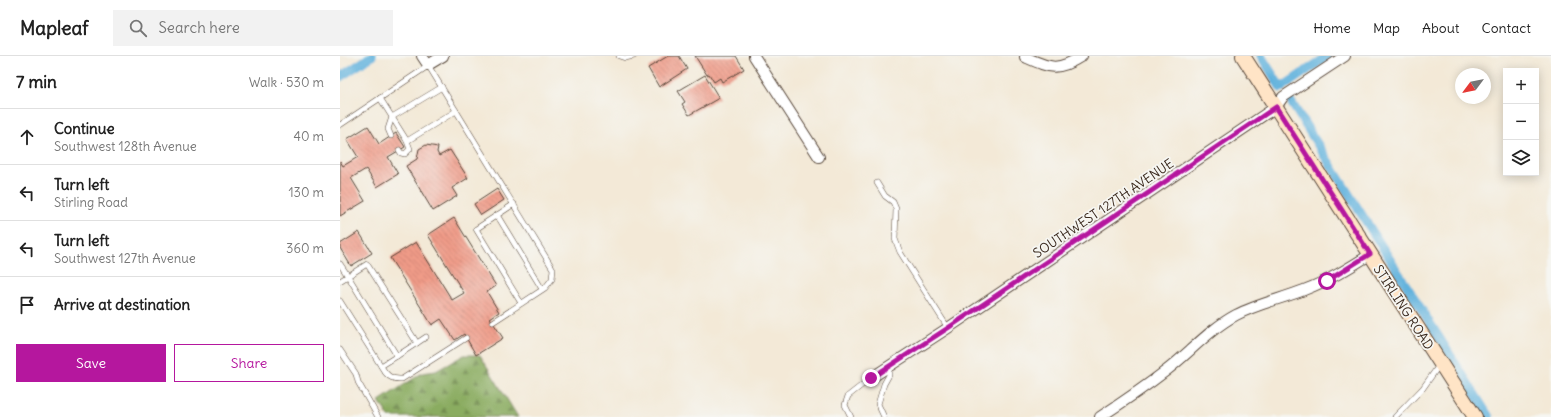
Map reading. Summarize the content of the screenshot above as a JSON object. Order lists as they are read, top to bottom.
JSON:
{
  "streets": {
    "street": ["SOUTHWEST 127TH AVENUE", "STIRLING ROAD"]
  },
  "crossings": [
    ["SOUTHWEST 127TH AVENUE", "STIRLING ROAD"]
  ],
  "north": "bottom left",
  "page": {
    "header": "Mapleaf",
    "search": "Search here",
    "nav": [
      "Home",
      "Map",
      "About",
      "Contact"
    ],
    "heading": ["7 min", "Walk · 530 m"],
    "map_buttons": ["+", "−"],
    "list": [
      ["Continue", "Southwest 128th Avenue", "40 m"],
      ["Turn left", "Stirling Road", "130 m"],
      ["Turn left", "Southwest 127th Avenue", "360 m"],
      "Arrive at destination"
    ],
    "buttons": ["Save", "Share"]
  }
}
